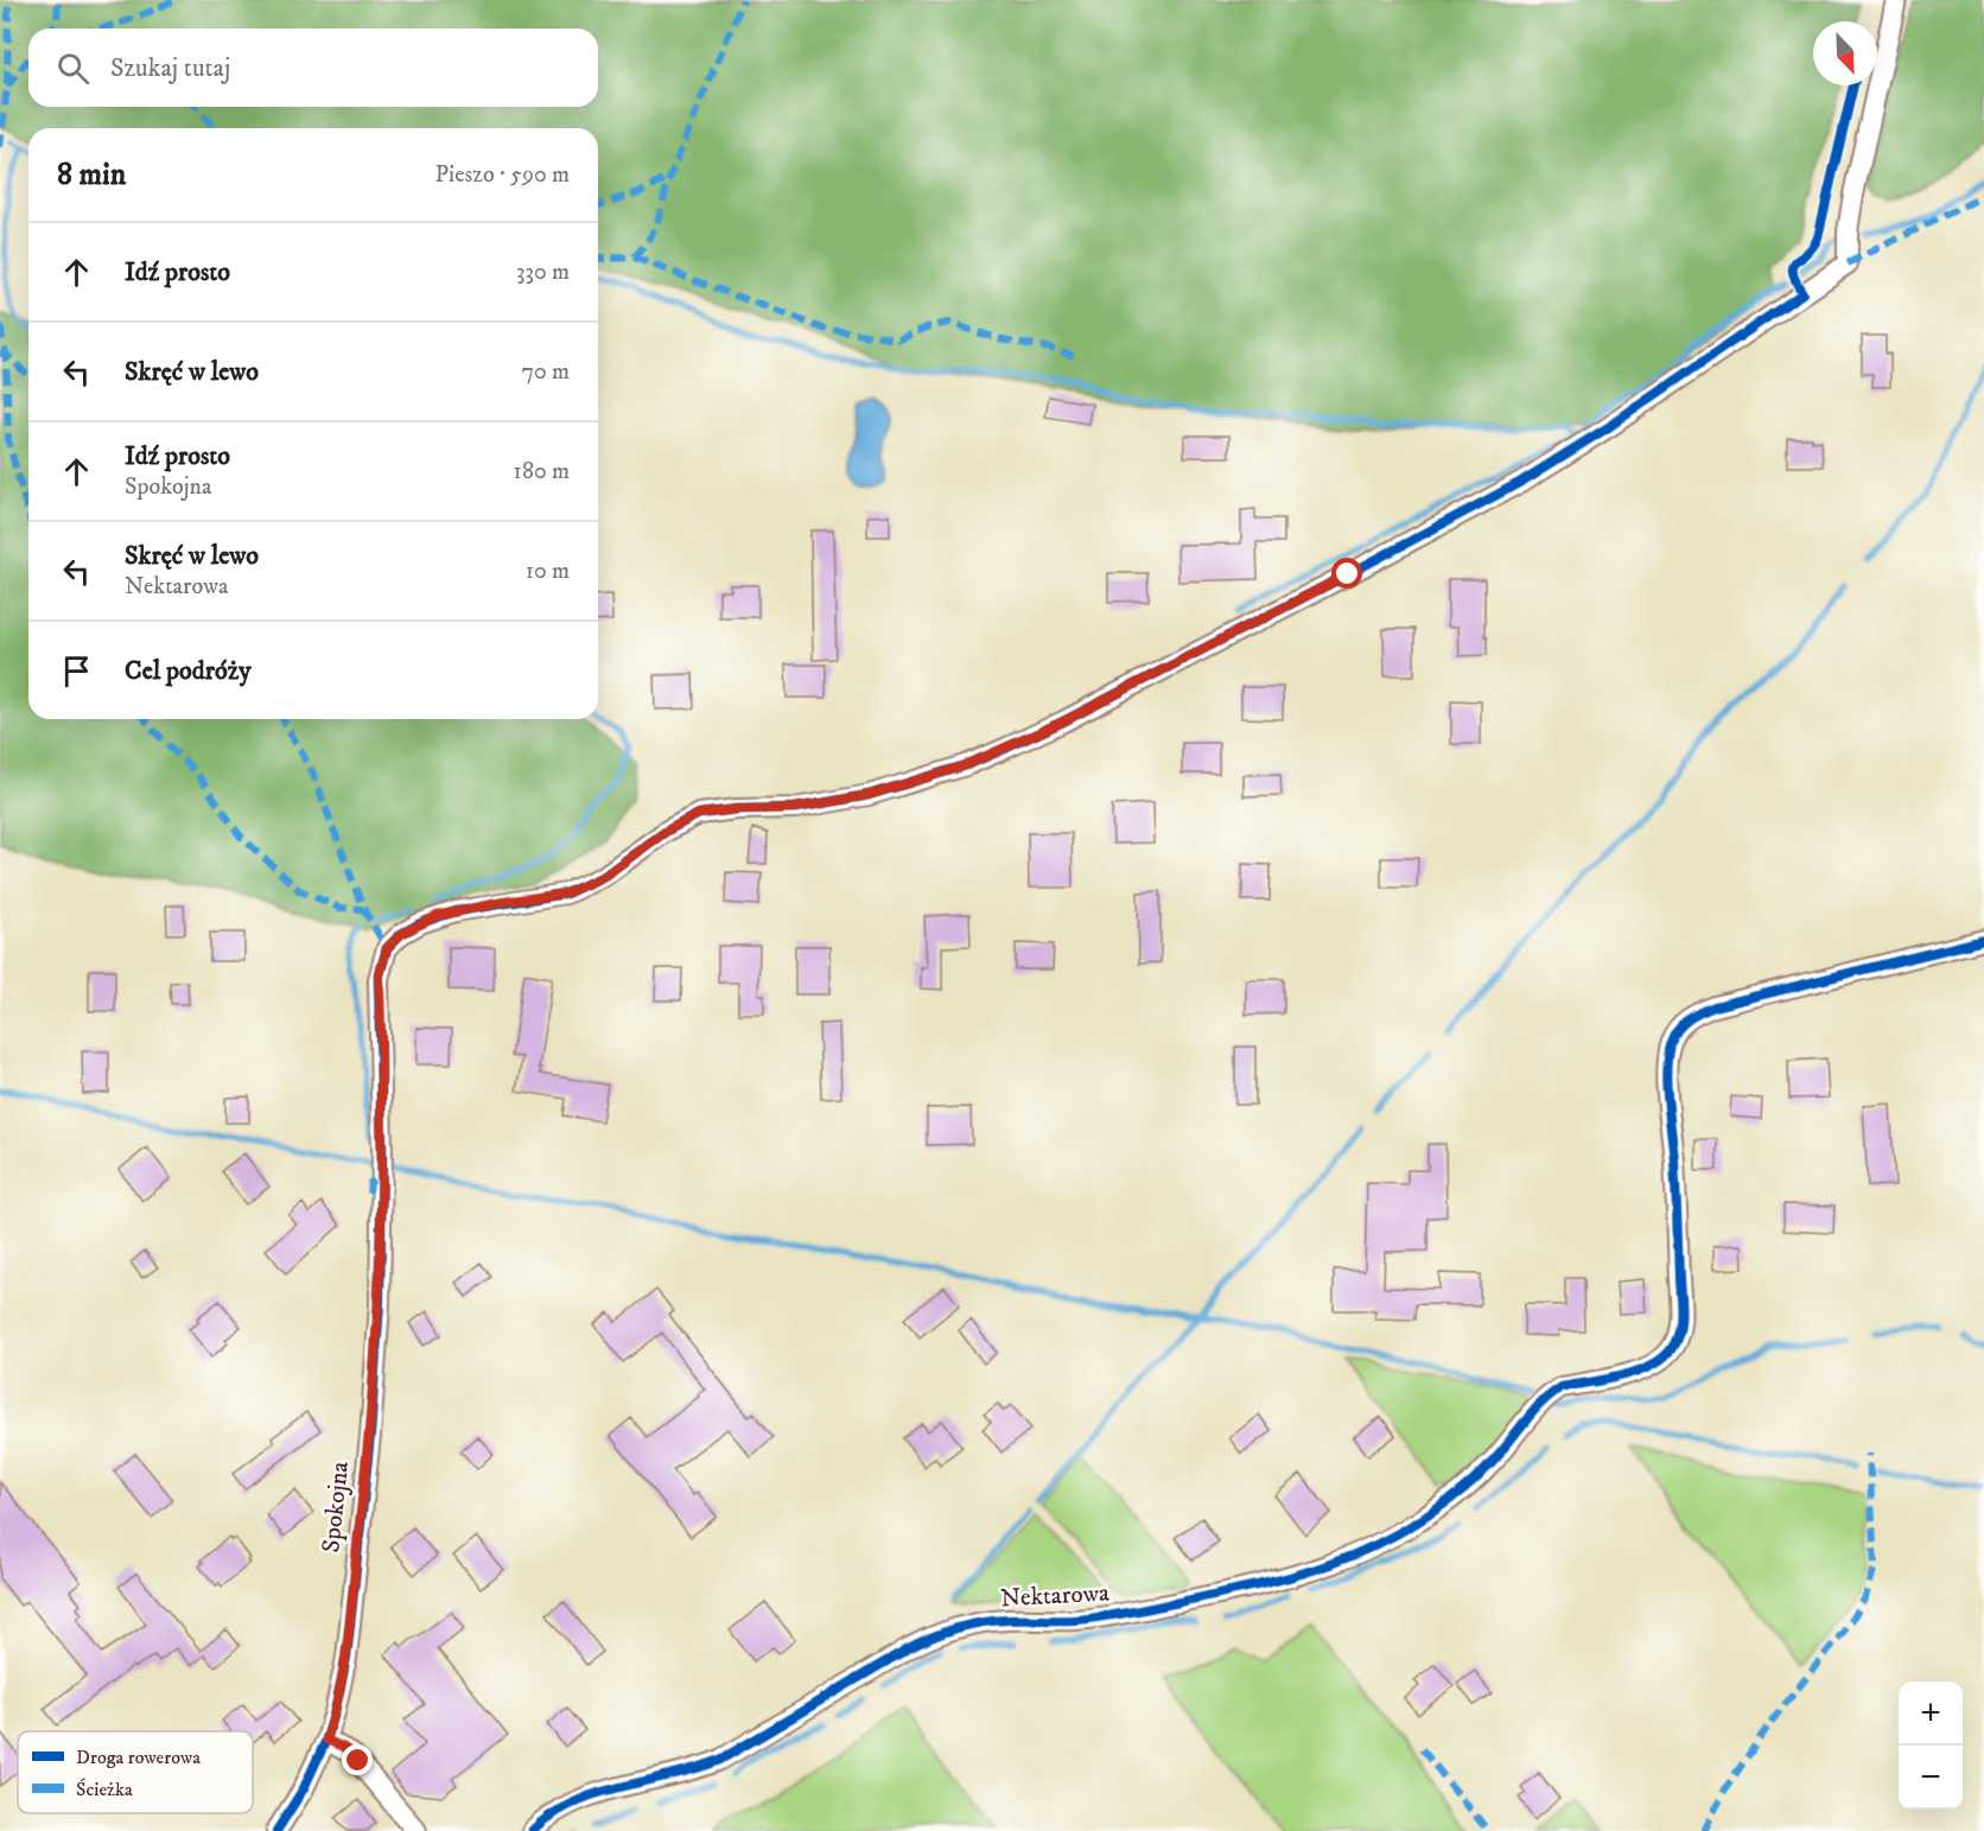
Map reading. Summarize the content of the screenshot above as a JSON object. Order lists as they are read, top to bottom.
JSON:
{
  "streets": {
    "street": ["Spokojna", "Nektarowa"]
  },
  "legend": ["Droga rowerowa", "Ścieżka"],
  "north": "bottom right",
  "page": {
    "search": "Szukaj tutaj",
    "heading": ["8 min", "Pieszo · 590 m"],
    "list": [
      ["Idź prosto", "330 m"],
      ["Skręć w lewo", "70 m"],
      ["Idź prosto", "Spokojna", "180 m"],
      ["Skręć w lewo", "Nektarowa", "10 m"],
      "Cel podróży"
    ],
    "map_buttons": ["+", "−"]
  }
}
